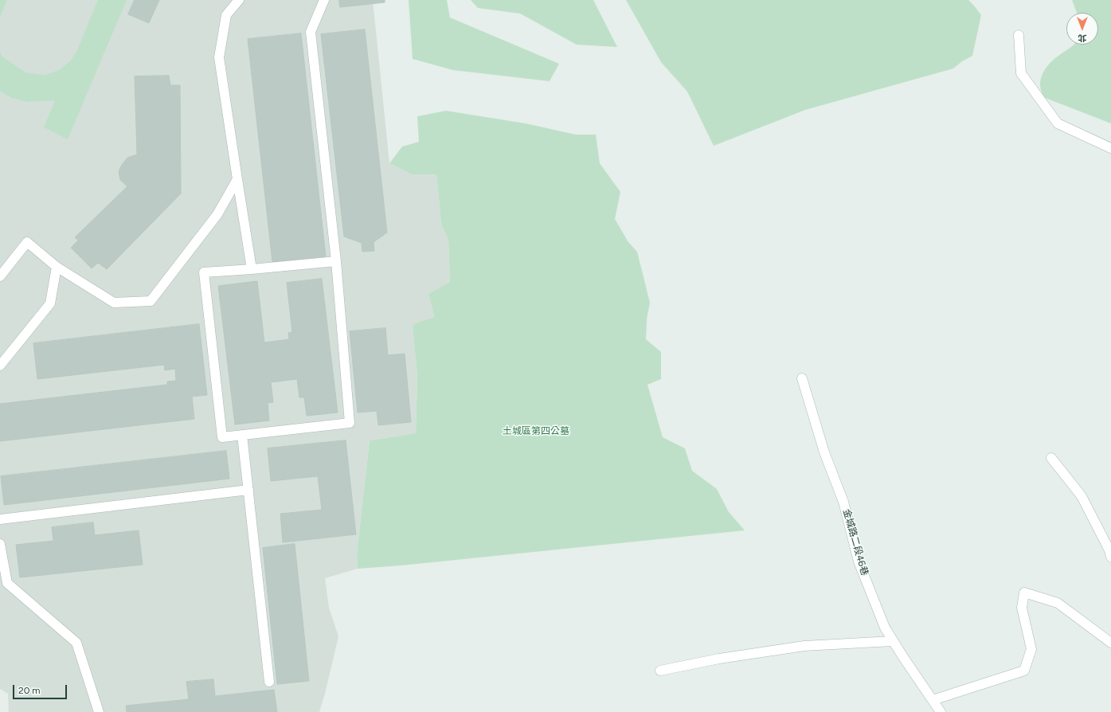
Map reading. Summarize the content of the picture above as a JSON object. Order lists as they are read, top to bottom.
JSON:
{
  "streets": {
    "lane": ["金城路二段46巷"]
  },
  "parks": ["土城區第四公墓"],
  "scale_bar": "20 m",
  "north": "bottom"
}
